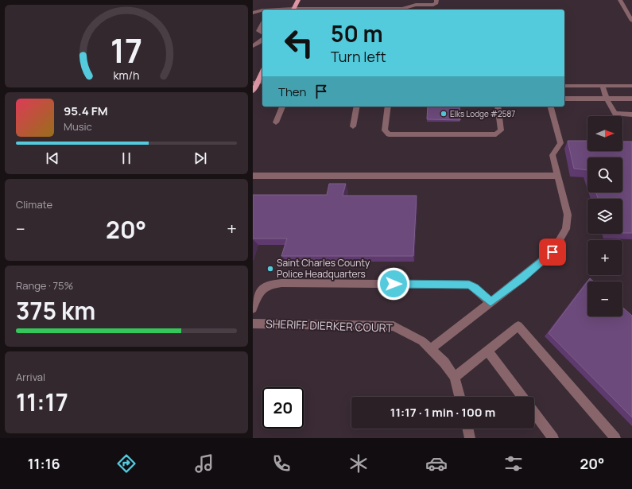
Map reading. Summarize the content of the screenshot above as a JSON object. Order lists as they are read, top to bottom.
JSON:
{
  "streets": {
    "street": ["SHERIFF DIERKER COURT"]
  },
  "places": ["Elks Lodge #2587", "Saint Charles County Police Headquarters"],
  "north": "right",
  "page": {
    "turn": ["50 m", "Turn left"],
    "then": "Then",
    "song": ["95.4 FM", "Music"],
    "map_buttons": ["+", "−"],
    "tile": [
      "Climate",
      ["Range · 75%", "375 km"],
      ["Arrival", "11:17"]
    ],
    "heat": ["−", "20°", "+"],
    "limit": "20",
    "trip": "11:17 · 1 min · 100 m",
    "tabs": ["11:16", "20°"],
    "gauge": ["17", "km/h"]
  }
}
